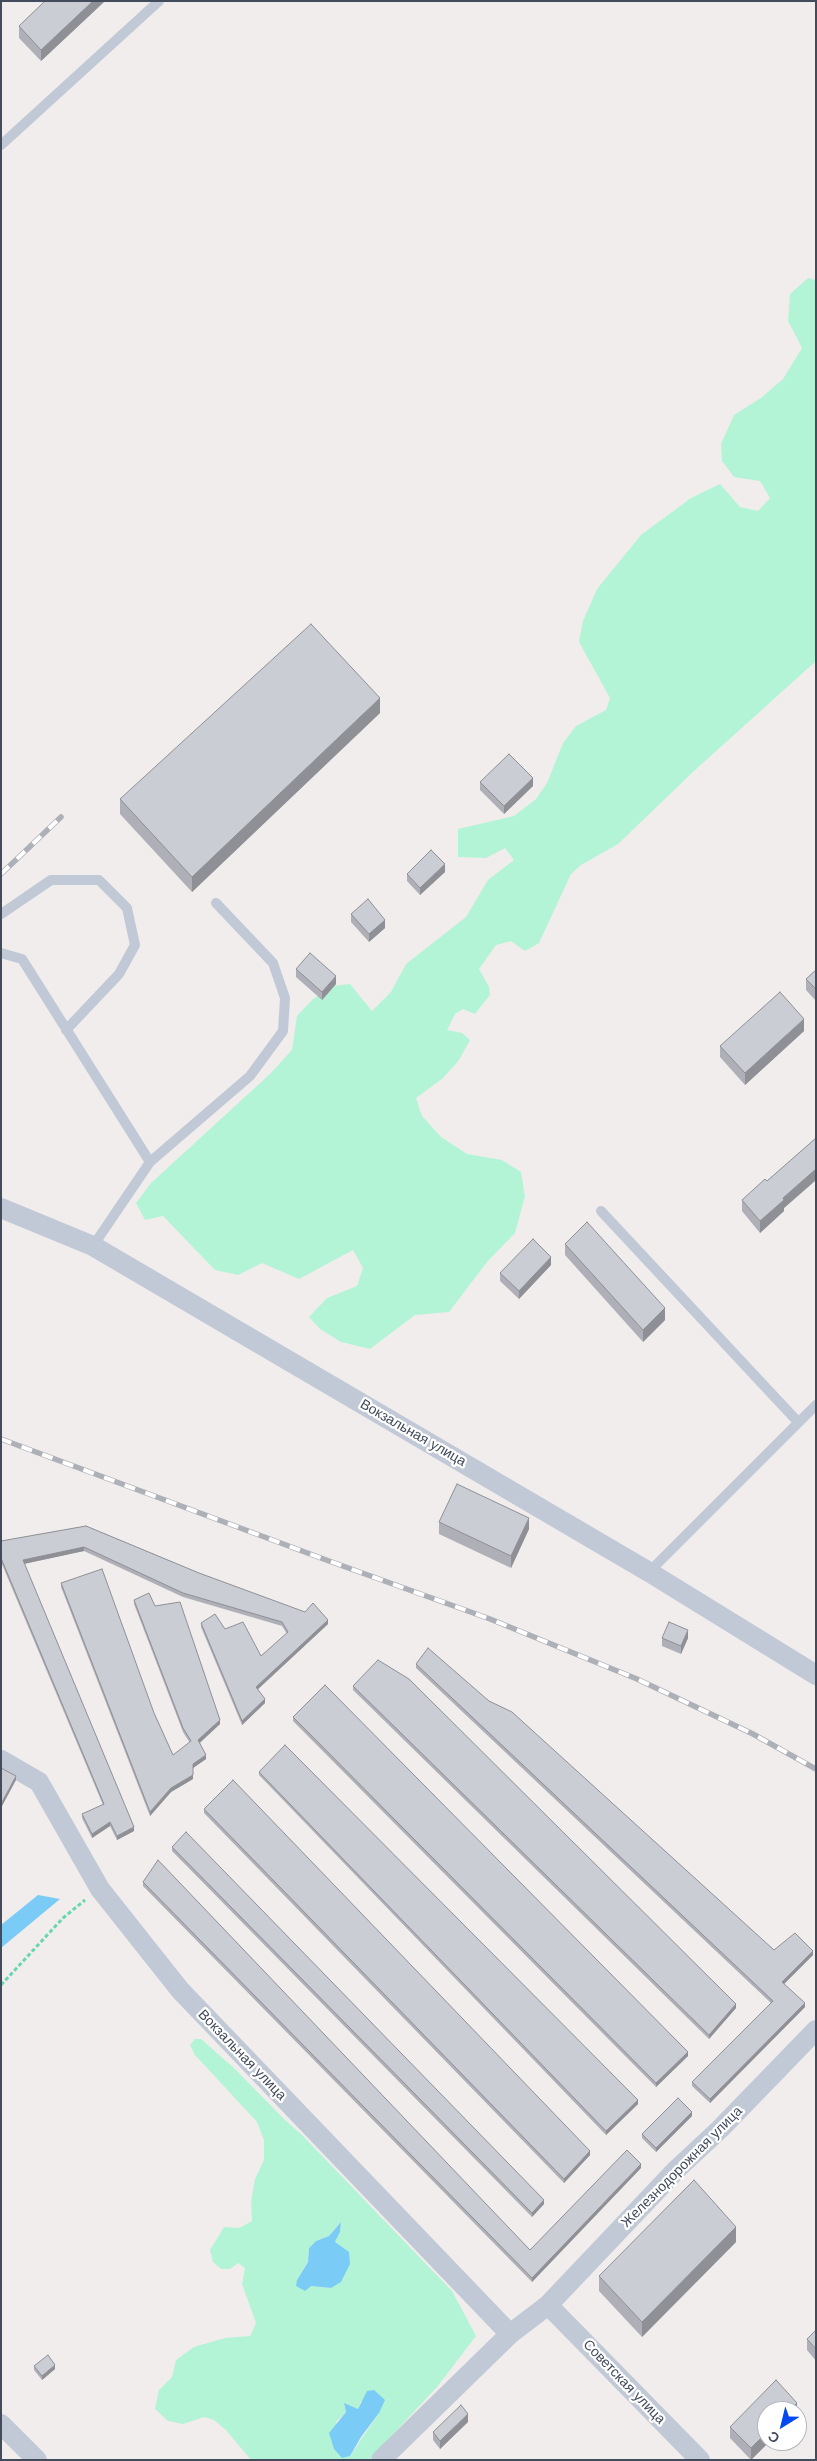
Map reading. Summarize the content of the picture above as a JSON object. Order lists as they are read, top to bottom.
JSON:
{
  "streets": {
    "street": ["Вокзальная улица", "Железнодорожная улица", "Советская улица"]
  },
  "crossings": [
    ["Вокзальная улица", "Железнодорожная улица"],
    ["Железнодорожная улица", "Советская улица"]
  ],
  "north": "bottom left"
}
